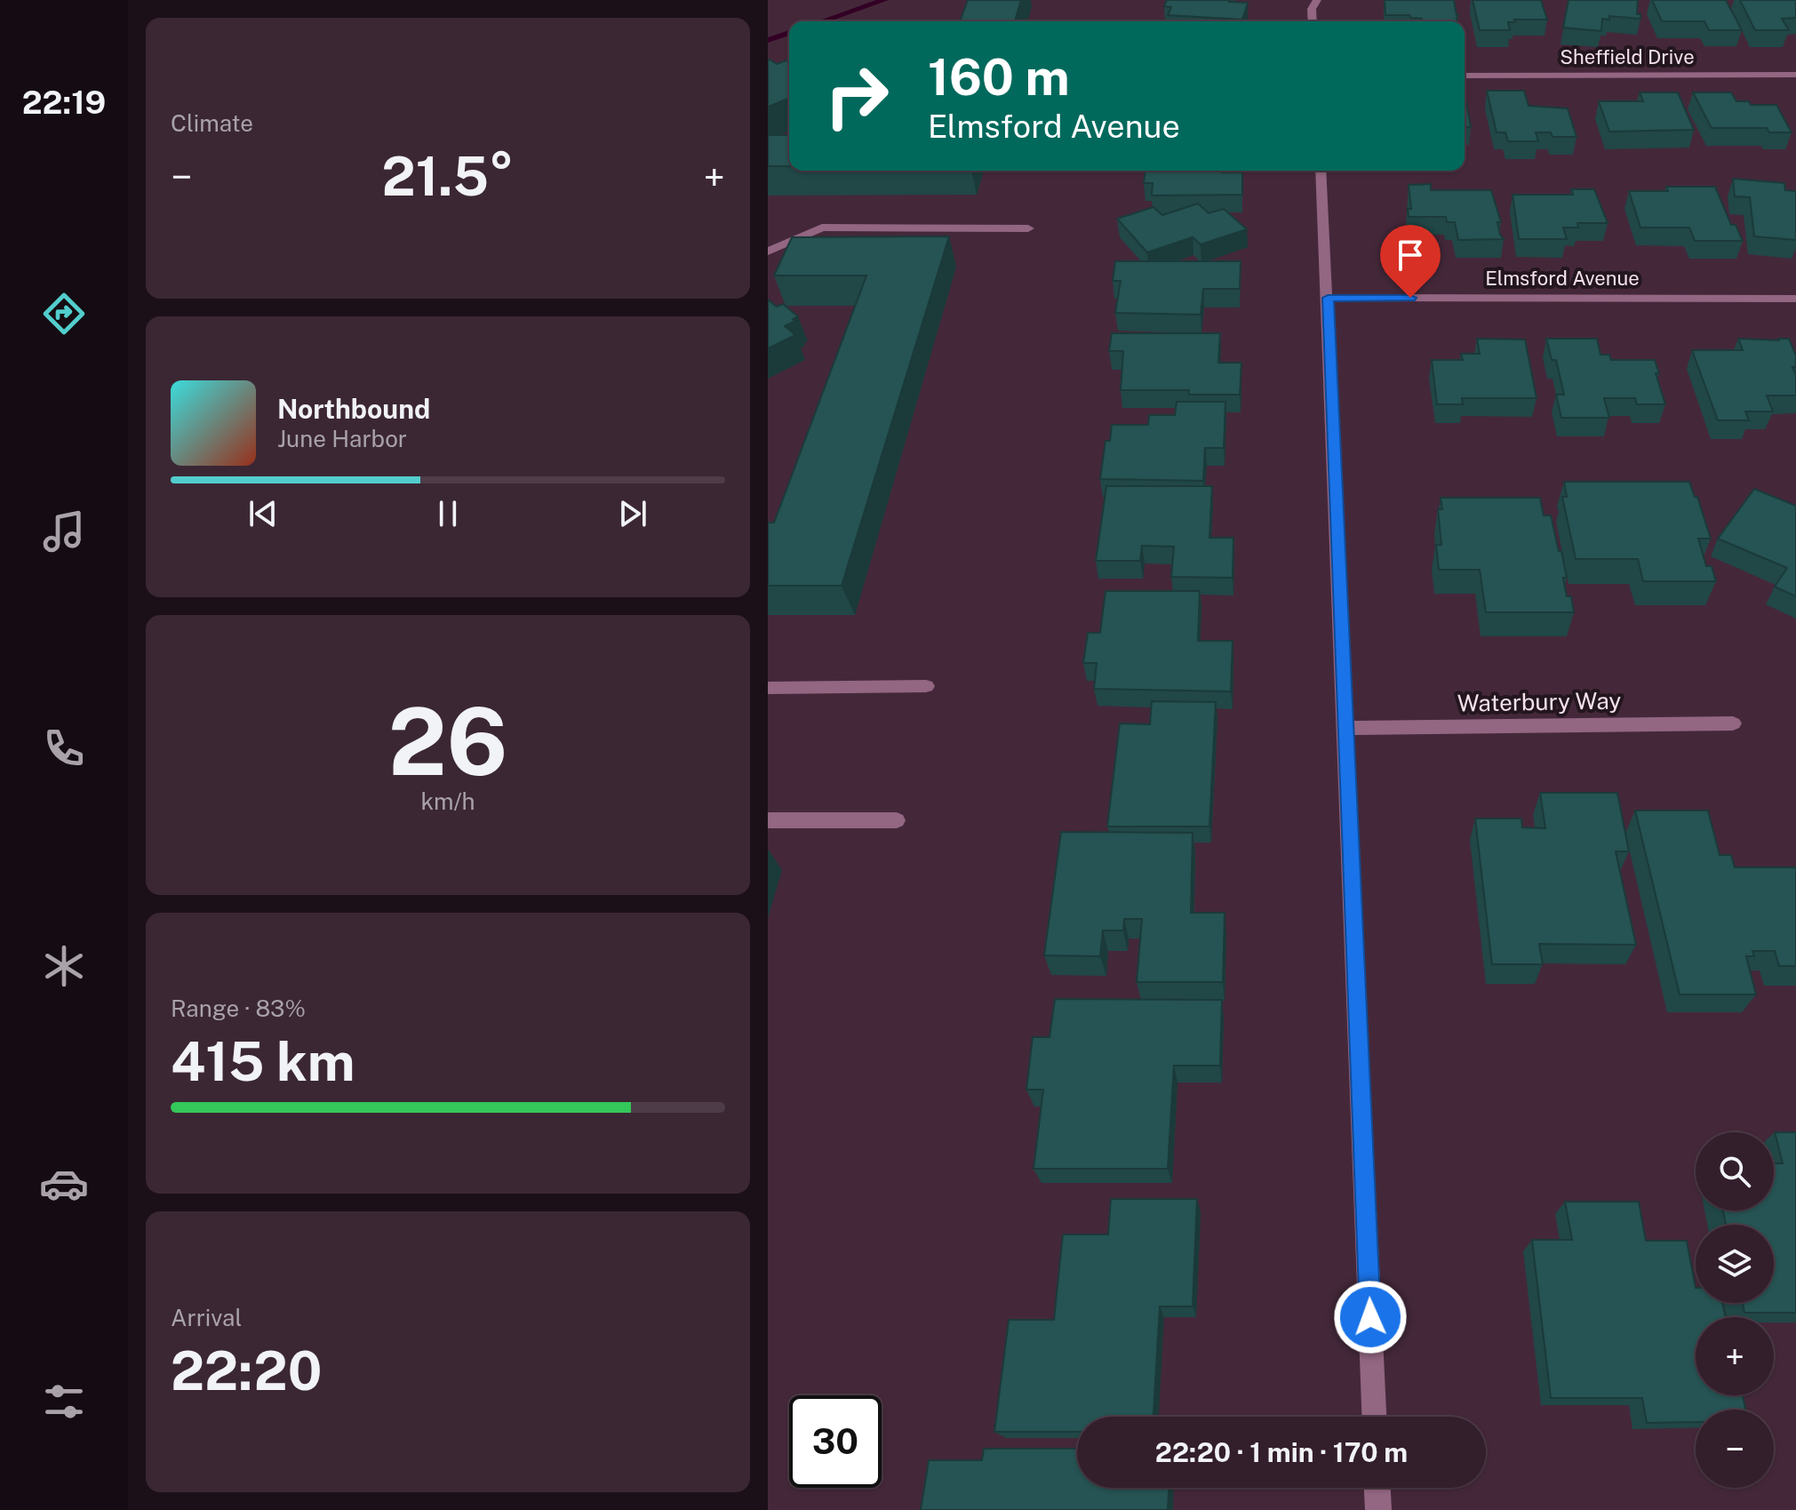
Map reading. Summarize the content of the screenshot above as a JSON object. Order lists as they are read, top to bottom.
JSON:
{
  "streets": {
    "street": ["Sheffield Drive", "Elmsford Avenue", "Waterbury Way"]
  },
  "page": {
    "tabs": "22:19",
    "tile": [
      "Climate",
      ["26", "km/h"],
      ["Range · 83%", "415 km"],
      ["Arrival", "22:20"]
    ],
    "turn": ["160 m", "Elmsford Avenue"],
    "heat": ["−", "21.5°", "+"],
    "song": ["Northbound", "June Harbor"],
    "map_buttons": ["+", "−"],
    "limit": "30",
    "trip": "22:20 · 1 min · 170 m"
  }
}
